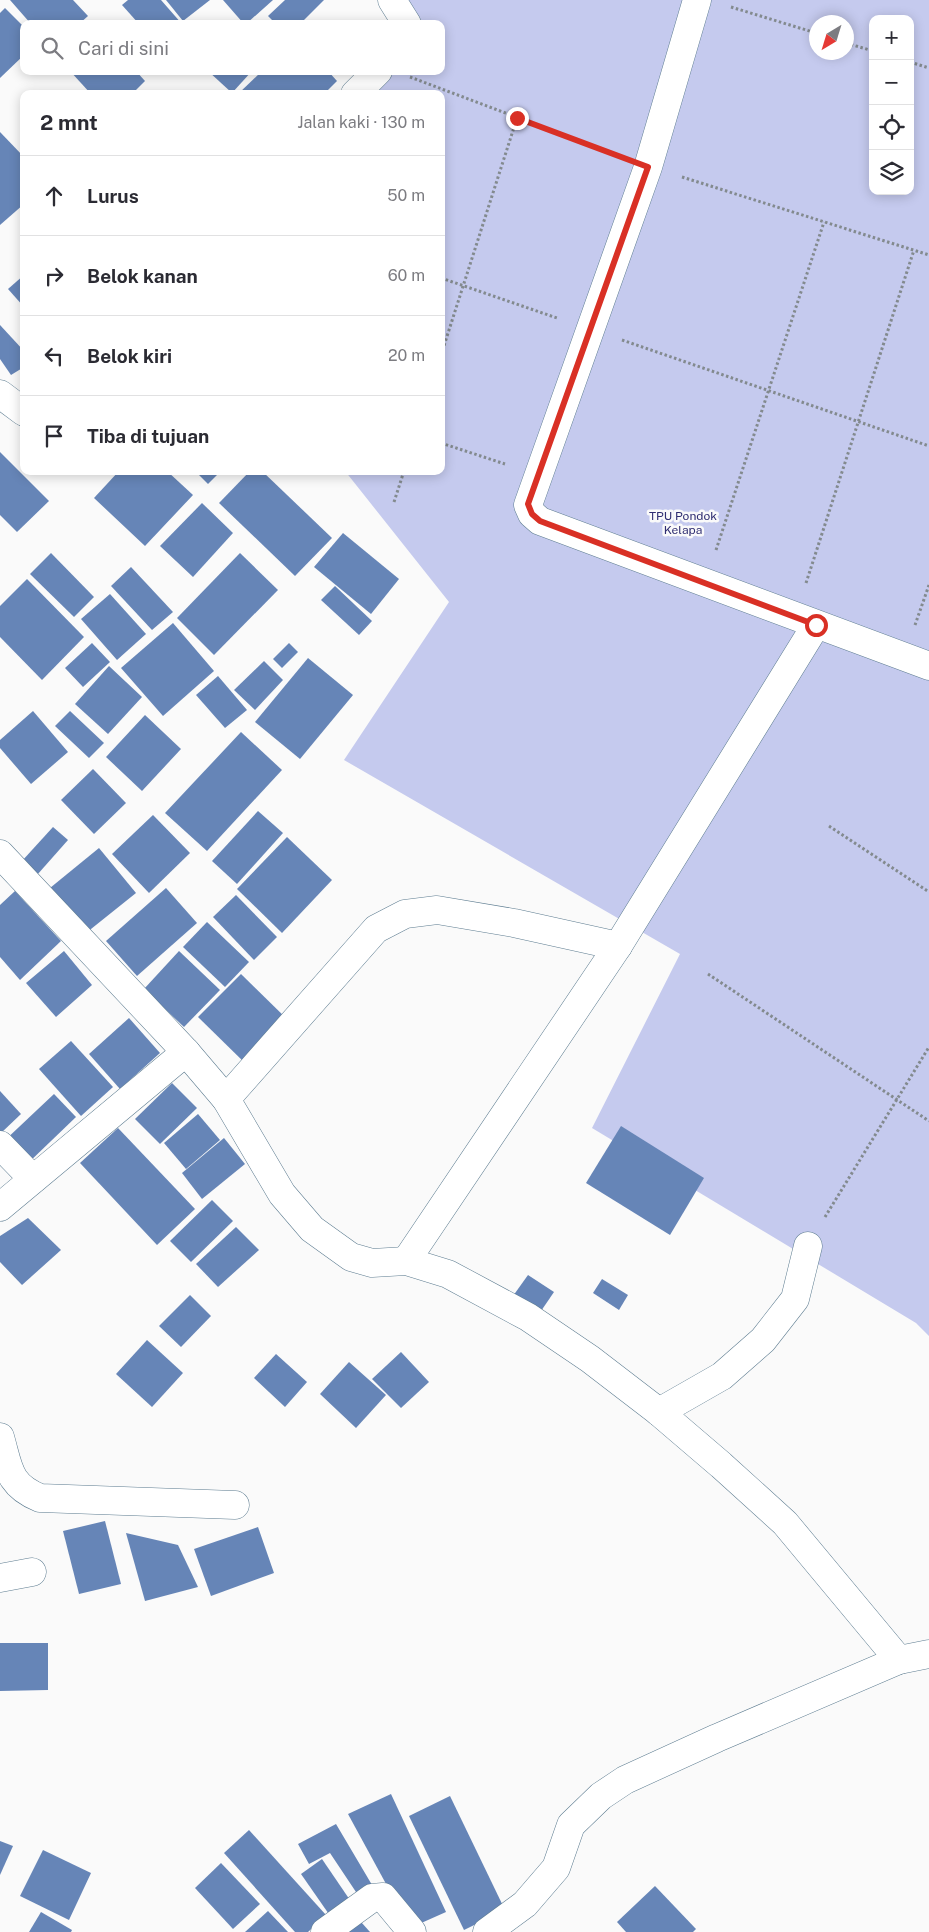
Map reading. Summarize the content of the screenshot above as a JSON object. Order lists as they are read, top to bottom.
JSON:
{
  "parks": ["TPU Pondok Kelapa"],
  "north": "bottom left",
  "page": {
    "map_buttons": ["+", "−"],
    "search": "Cari di sini",
    "heading": ["2 mnt", "Jalan kaki · 130 m"],
    "list": [
      ["Lurus", "50 m"],
      ["Belok kanan", "60 m"],
      ["Belok kiri", "20 m"],
      "Tiba di tujuan"
    ]
  }
}
